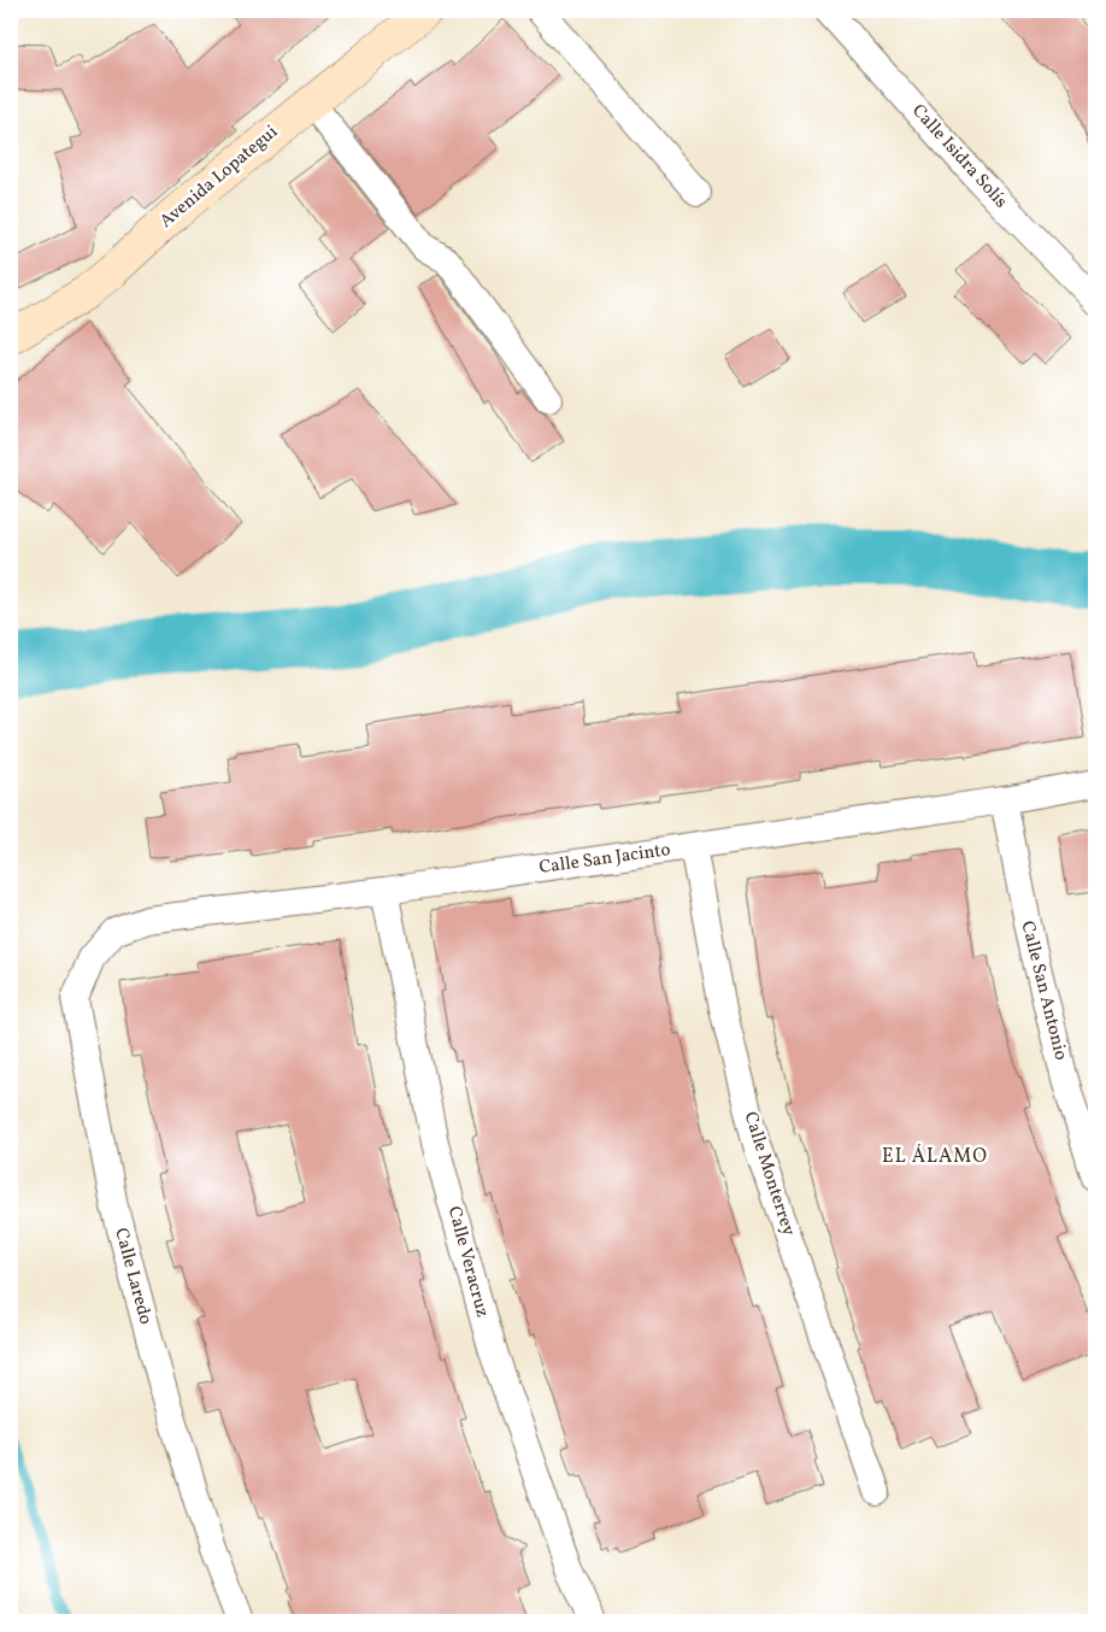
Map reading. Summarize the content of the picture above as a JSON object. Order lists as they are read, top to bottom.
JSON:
{
  "streets": {
    "street": [
      "Calle Isidra Solís",
      "Avenida Lopategui",
      "Calle San Jacinto",
      "Calle San Antonio",
      "Calle Monterrey",
      "Calle Veracruz",
      "Calle Laredo"
    ]
  },
  "crossings": [
    ["Calle San Jacinto", "Calle San Antonio"],
    ["Calle San Jacinto", "Calle Monterrey"],
    ["Calle San Jacinto", "Calle Veracruz"],
    ["Calle San Jacinto", "Calle Laredo"]
  ],
  "districts": ["EL ÁLAMO"]
}
